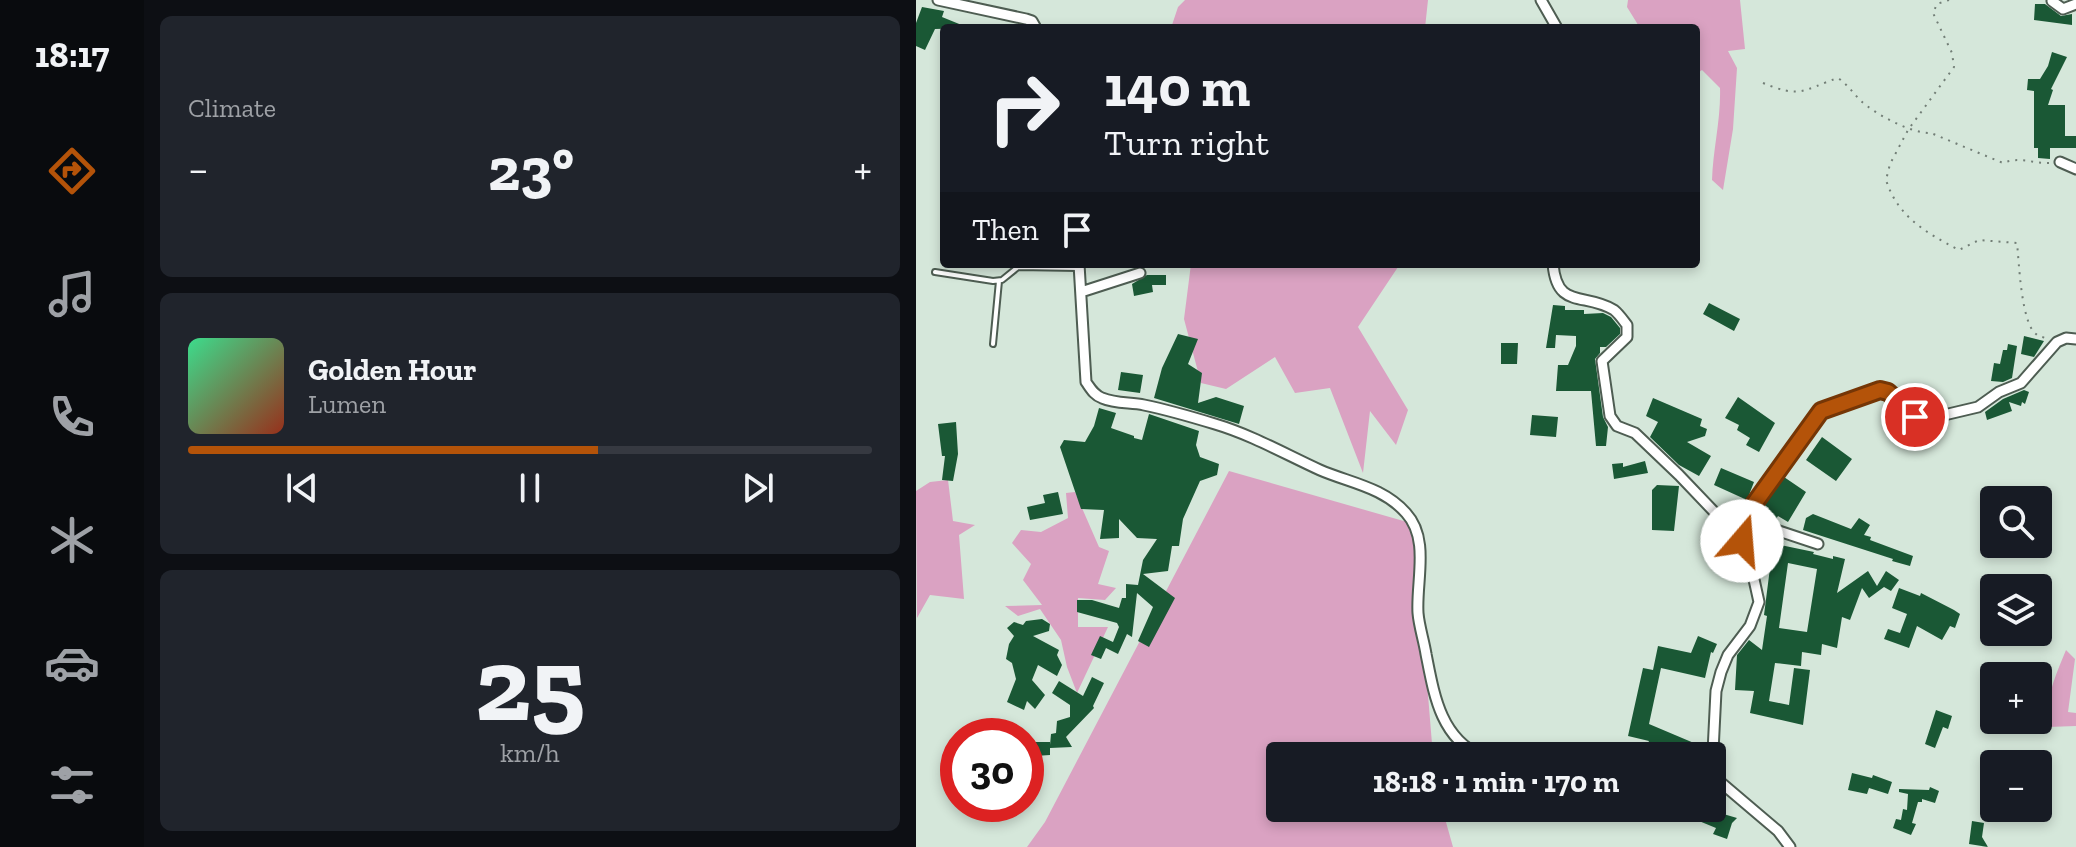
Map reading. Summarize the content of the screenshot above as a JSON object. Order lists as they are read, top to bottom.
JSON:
{
  "page": {
    "tabs": "18:17",
    "tile": [
      "Climate",
      ["25", "km/h"]
    ],
    "turn": ["140 m", "Turn right"],
    "heat": ["−", "23°", "+"],
    "then": "Then",
    "song": ["Golden Hour", "Lumen"],
    "map_buttons": ["+", "−"],
    "limit": "30",
    "trip": "18:18 · 1 min · 170 m"
  }
}
